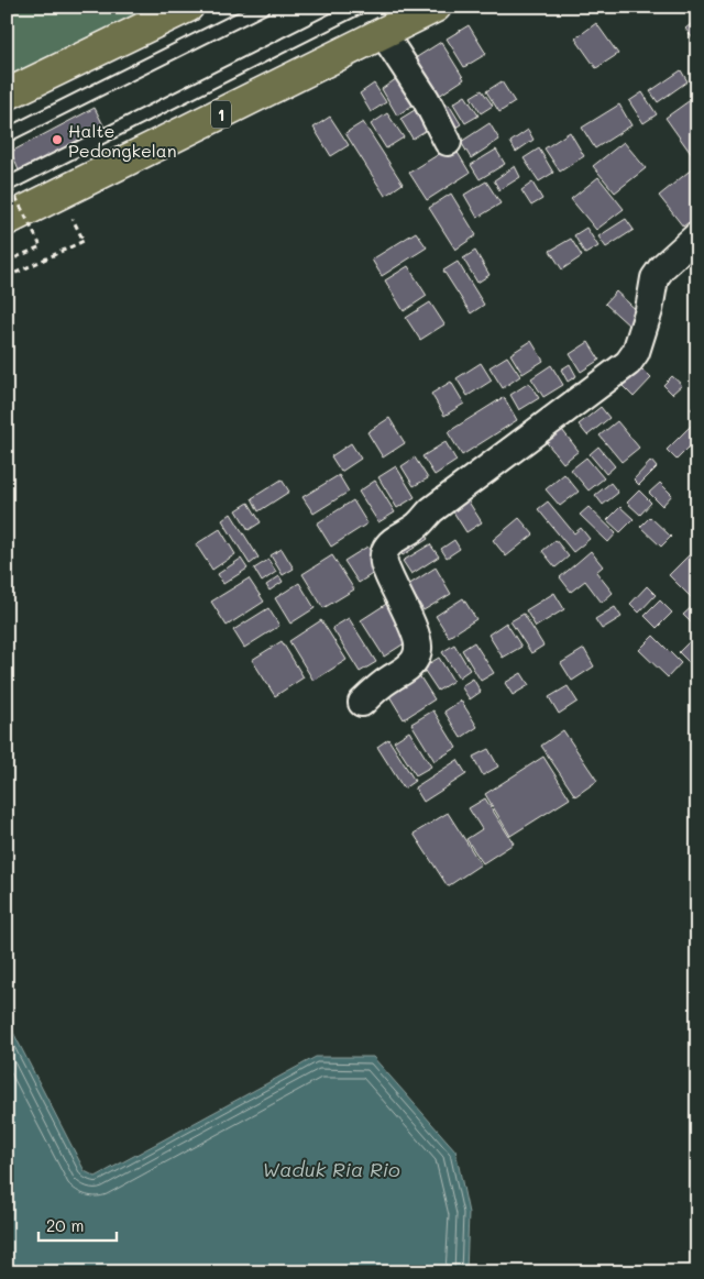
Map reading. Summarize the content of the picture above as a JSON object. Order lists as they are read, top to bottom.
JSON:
{
  "streets": {
    "highway": ["1"]
  },
  "water": ["Waduk Ria Rio"],
  "places": ["Halte Pedongkelan"],
  "scale_bar": "20 m"
}
